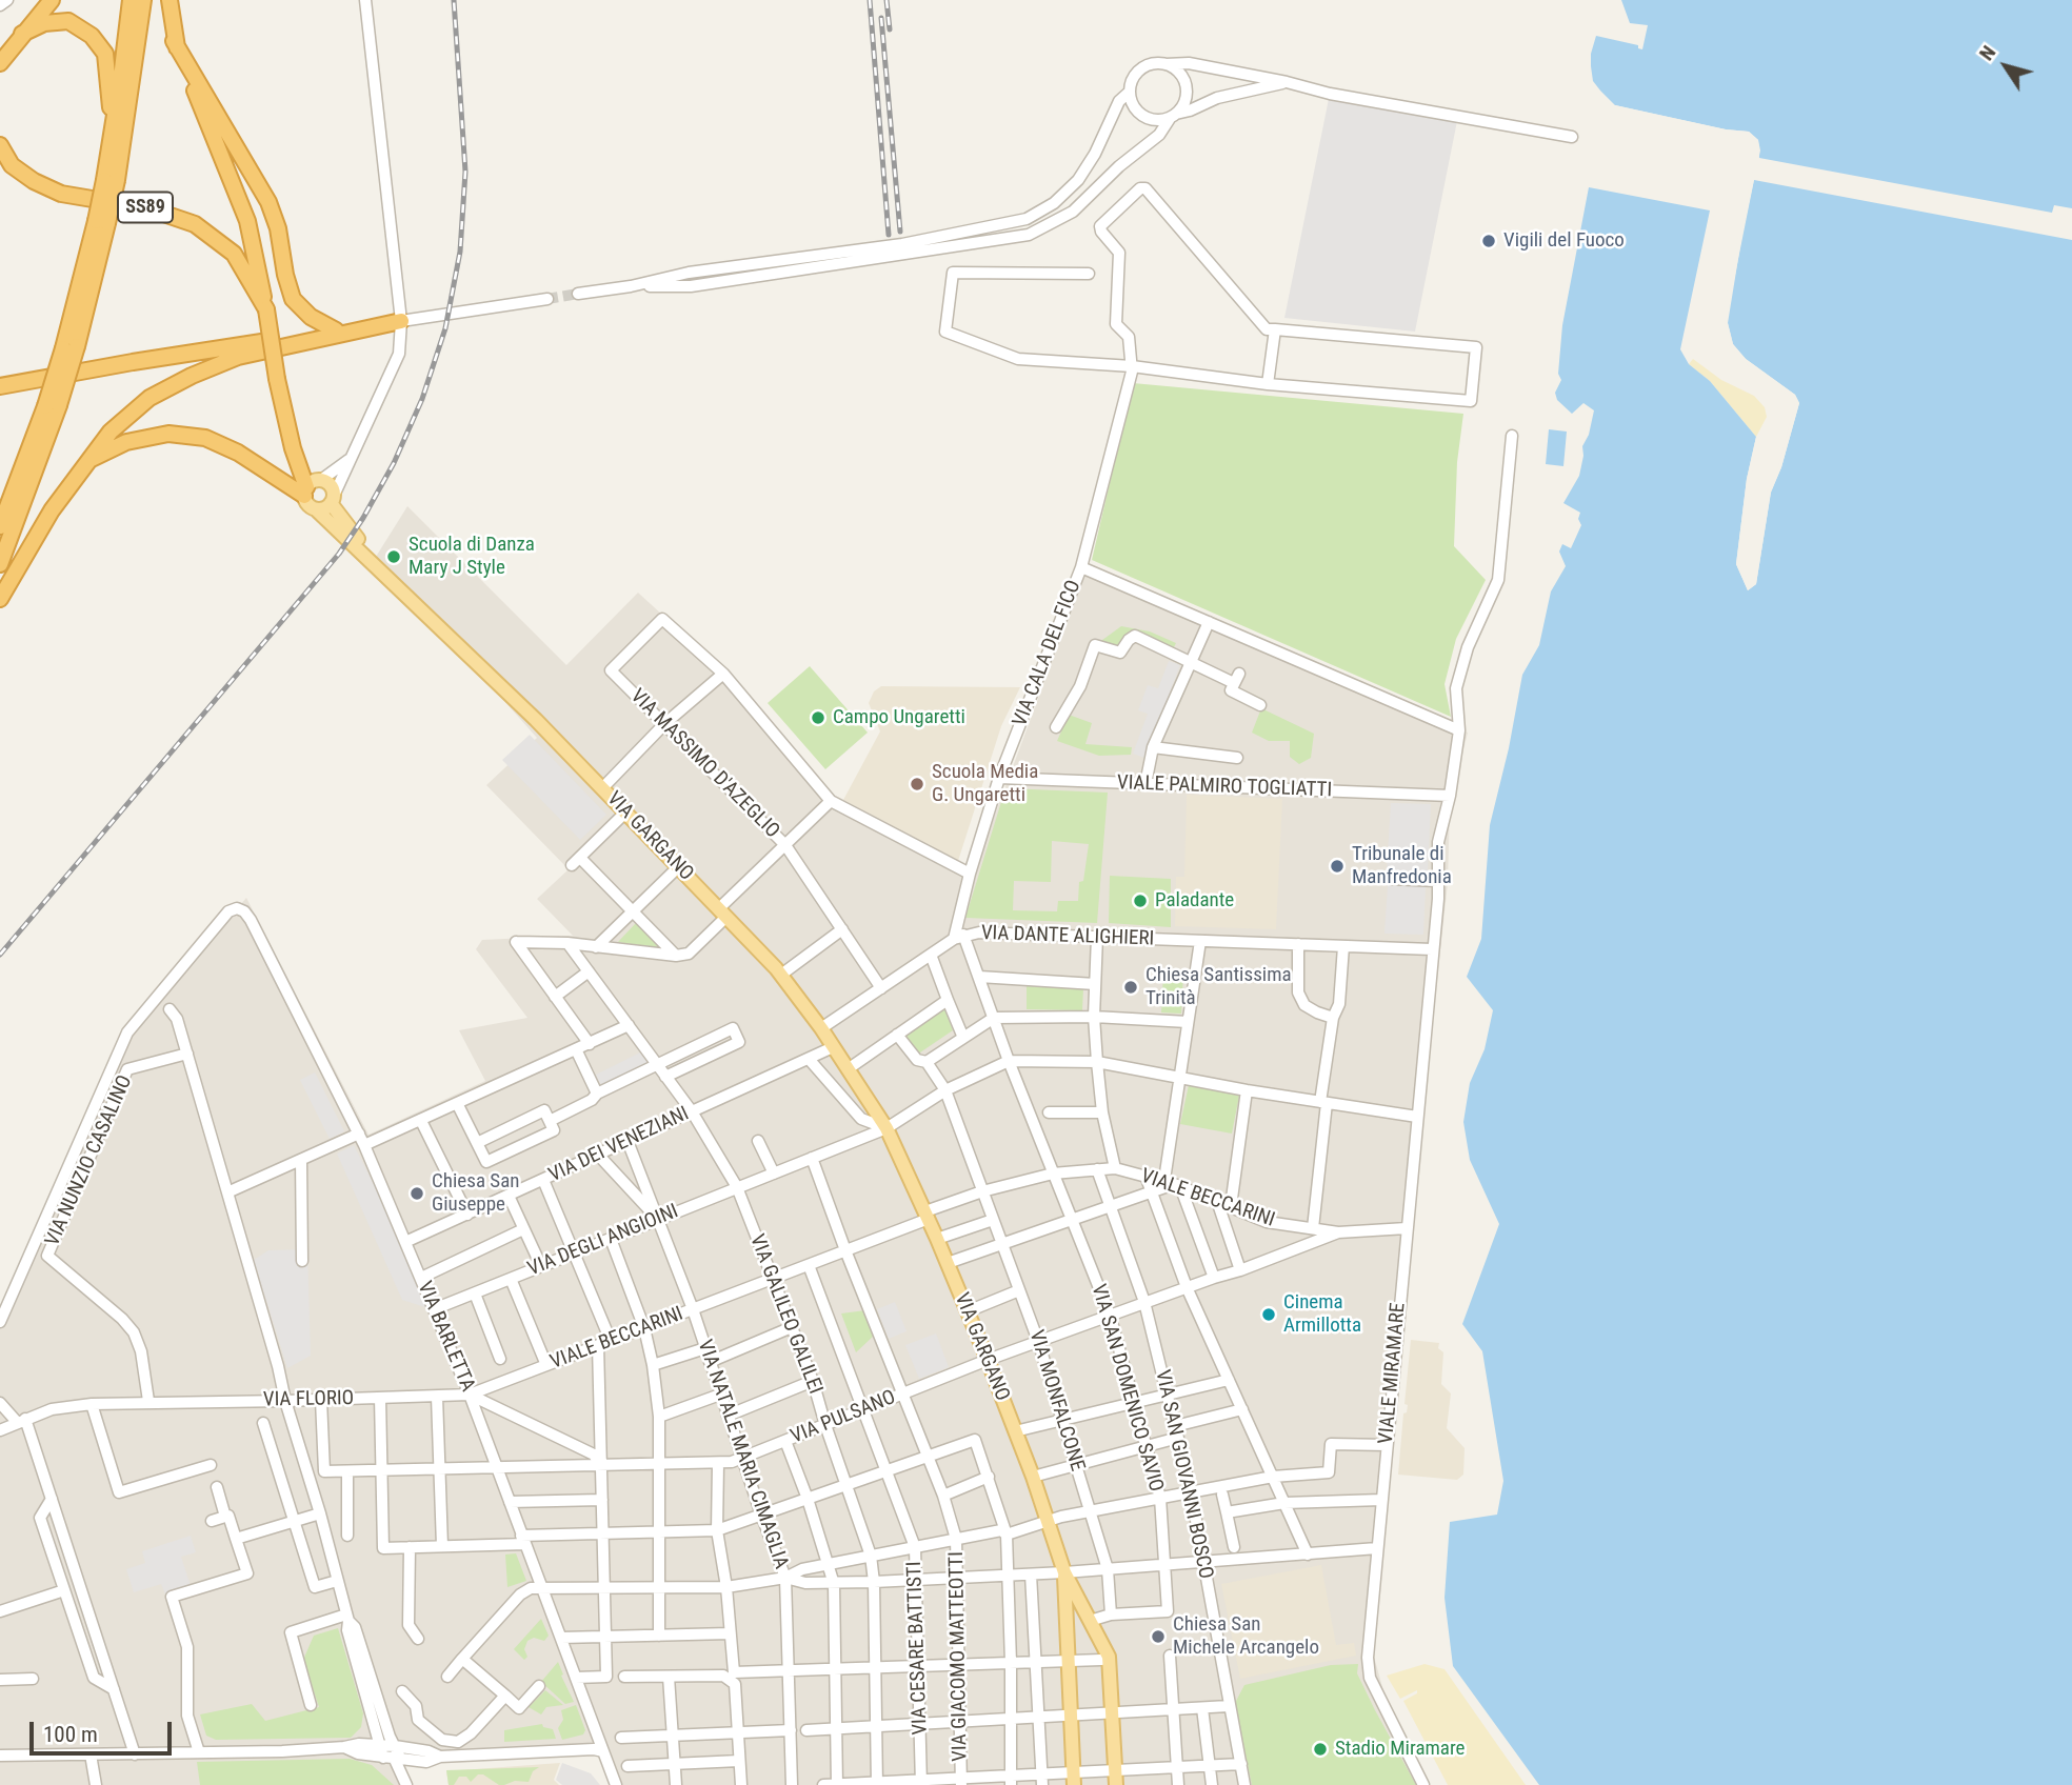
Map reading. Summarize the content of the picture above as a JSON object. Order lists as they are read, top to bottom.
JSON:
{
  "streets": {
    "highway": ["SS89"],
    "main road": ["VIA GARGANO"],
    "street": [
      "VIA CALA DEL FICO",
      "VIA MASSIMO D'AZEGLIO",
      "VIALE PALMIRO TOGLIATTI",
      "VIA DANTE ALIGHIERI",
      "VIA DEI VENEZIANI",
      "VIA NUNZIO CASALINO",
      "VIALE BECCARINI",
      "VIA DEGLI ANGIOINI",
      "VIA GALILEO GALILEI",
      "VIA BARLETTA",
      "VIALE MIRAMARE",
      "VIA SAN DOMENICO SAVIO",
      "VIA FLORIO",
      "VIA MONFALCONE",
      "VIA PULSANO",
      "VIA NATALE MARIA CIMAGLIA",
      "VIA SAN GIOVANNI BOSCO",
      "VIA CESARE BATTISTI",
      "VIA GIACOMO MATTEOTTI"
    ]
  },
  "crossings": [
    ["SS89", "VIA GARGANO"],
    ["VIA CALA DEL FICO", "VIALE PALMIRO TOGLIATTI"],
    ["VIA CALA DEL FICO", "VIA DANTE ALIGHIERI"],
    ["VIA CALA DEL FICO", "VIA SAN DOMENICO SAVIO"],
    ["VIA MASSIMO D'AZEGLIO", "VIA DANTE ALIGHIERI"],
    ["VIALE PALMIRO TOGLIATTI", "VIALE MIRAMARE"],
    ["VIA GARGANO", "VIA DANTE ALIGHIERI"],
    ["VIA GARGANO", "VIA DEI VENEZIANI"],
    ["VIA GARGANO", "VIALE BECCARINI"],
    ["VIA GARGANO", "VIA DEGLI ANGIOINI"],
    ["VIA GARGANO", "VIA PULSANO"],
    ["VIA DANTE ALIGHIERI", "VIALE MIRAMARE"],
    ["VIA DANTE ALIGHIERI", "VIA SAN DOMENICO SAVIO"],
    ["VIA DEI VENEZIANI", "VIA GALILEO GALILEI"],
    ["VIA DEI VENEZIANI", "VIA BARLETTA"],
    ["VIA DEI VENEZIANI", "VIA NATALE MARIA CIMAGLIA"],
    ["VIA NUNZIO CASALINO", "VIA FLORIO"],
    ["VIALE BECCARINI", "VIA GALILEO GALILEI"],
    ["VIALE BECCARINI", "VIA BARLETTA"],
    ["VIALE BECCARINI", "VIALE MIRAMARE"],
    ["VIALE BECCARINI", "VIA SAN DOMENICO SAVIO"],
    ["VIALE BECCARINI", "VIA FLORIO"],
    ["VIALE BECCARINI", "VIA MONFALCONE"],
    ["VIALE BECCARINI", "VIA PULSANO"],
    ["VIALE BECCARINI", "VIA NATALE MARIA CIMAGLIA"],
    ["VIALE BECCARINI", "VIA SAN GIOVANNI BOSCO"],
    ["VIALE BECCARINI", "VIA CESARE BATTISTI"],
    ["VIALE BECCARINI", "VIA GIACOMO MATTEOTTI"],
    ["VIA DEGLI ANGIOINI", "VIA GALILEO GALILEI"],
    ["VIA DEGLI ANGIOINI", "VIA BARLETTA"],
    ["VIA DEGLI ANGIOINI", "VIA SAN DOMENICO SAVIO"],
    ["VIA DEGLI ANGIOINI", "VIA MONFALCONE"],
    ["VIA DEGLI ANGIOINI", "VIA NATALE MARIA CIMAGLIA"],
    ["VIA DEGLI ANGIOINI", "VIA GIACOMO MATTEOTTI"],
    ["VIA GALILEO GALILEI", "VIA PULSANO"],
    ["VIA BARLETTA", "VIA FLORIO"],
    ["VIA BARLETTA", "VIA PULSANO"],
    ["VIA SAN DOMENICO SAVIO", "VIA MONFALCONE"],
    ["VIA SAN DOMENICO SAVIO", "VIA PULSANO"],
    ["VIA FLORIO", "VIA PULSANO"],
    ["VIA MONFALCONE", "VIA PULSANO"],
    ["VIA PULSANO", "VIA NATALE MARIA CIMAGLIA"],
    ["VIA PULSANO", "VIA SAN GIOVANNI BOSCO"],
    ["VIA PULSANO", "VIA CESARE BATTISTI"],
    ["VIA PULSANO", "VIA GIACOMO MATTEOTTI"]
  ],
  "places": [
    "Vigili del Fuoco",
    "Scuola di Danza Mary J Style",
    "Campo Ungaretti",
    "Scuola Media G. Ungaretti",
    "Tribunale di Manfredonia",
    "Paladante",
    "Chiesa Santissima Trinità",
    "Chiesa San Giuseppe",
    "Cinema Armillotta",
    "Chiesa San Michele Arcangelo",
    "Stadio Miramare"
  ],
  "scale_bar": "100 m",
  "north": "top left"
}
